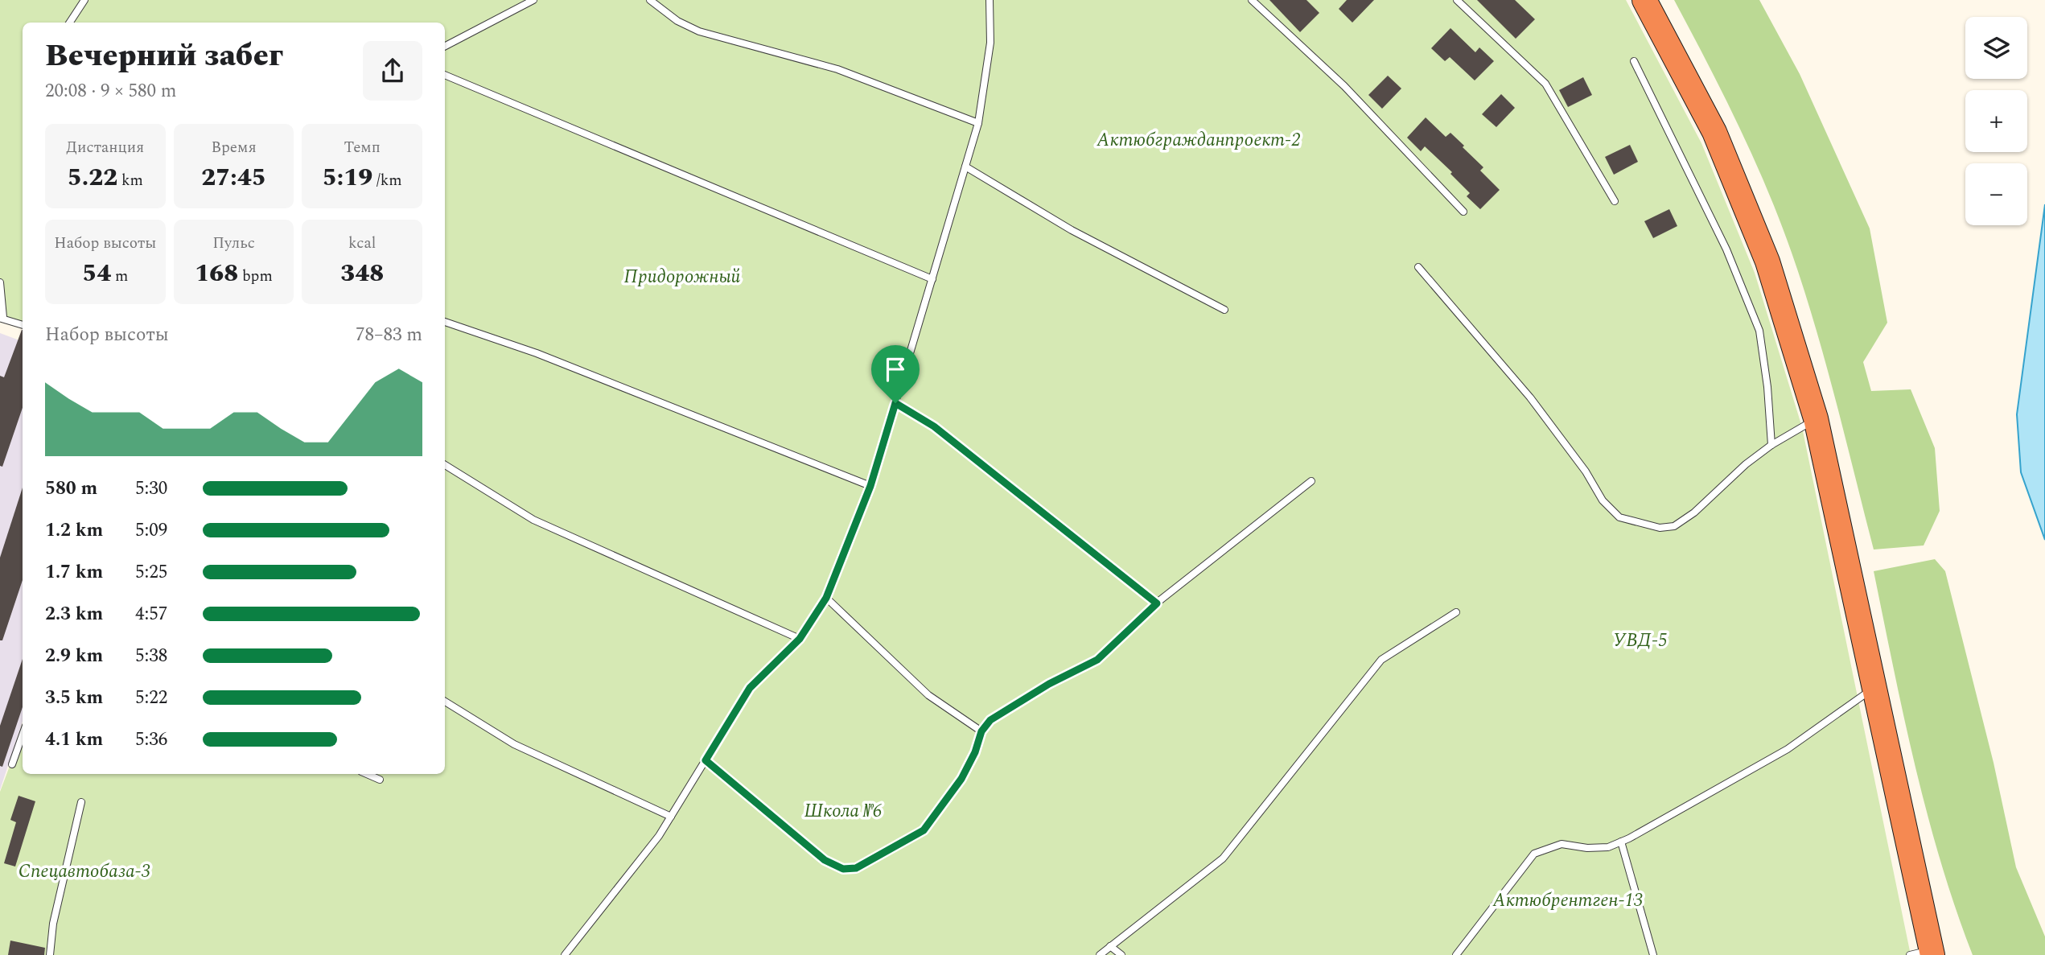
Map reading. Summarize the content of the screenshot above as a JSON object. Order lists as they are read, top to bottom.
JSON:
{
  "parks": [
    "Актюбгражданпроект-2",
    "Придорожный",
    "УВД-5",
    "Школа №6",
    "Спецавтобаза-3",
    "Актюбрентген-13"
  ],
  "page": {
    "map_buttons": ["+", "−"],
    "heading": ["Вечерний забег", "20:08 · 9 × 580 m"],
    "stats": [
      ["Дистанция", "5.22 km"],
      ["Время", "27:45"],
      ["Темп", "5:19 /km"],
      ["Набор высоты", "54 m"],
      ["Пульс", "168 bpm"],
      ["kcal", "348"]
    ],
    "chart": ["Набор высоты", "78–83 m"],
    "list": [
      {
        "name": "580 m",
        "note": "5:30"
      },
      {
        "name": "1.2 km",
        "note": "5:09"
      },
      {
        "name": "1.7 km",
        "note": "5:25"
      },
      {
        "name": "2.3 km",
        "note": "4:57"
      },
      {
        "name": "2.9 km",
        "note": "5:38"
      },
      {
        "name": "3.5 km",
        "note": "5:22"
      },
      {
        "name": "4.1 km",
        "note": "5:36"
      }
    ]
  }
}
